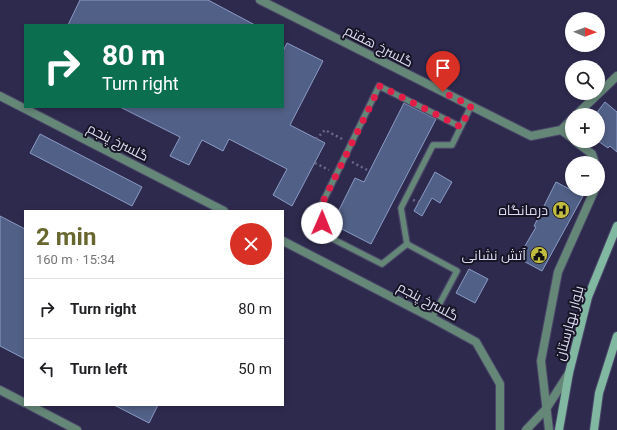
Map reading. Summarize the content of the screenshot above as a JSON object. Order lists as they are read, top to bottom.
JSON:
{
  "streets": {
    "street": ["گلسرخ هفتم", "گلسرخ پنجم", "بلوار بهارستان"]
  },
  "places": {
    "hospital": ["درمانگاه"],
    "public building": ["آتش نشانی"]
  },
  "north": "right",
  "page": {
    "map_buttons": ["+", "−"],
    "turn": ["80 m", "Turn right"],
    "heading": ["2 min", "160 m · 15:34"],
    "list": [
      {
        "name": "Turn right",
        "value": "80 m"
      },
      {
        "name": "Turn left",
        "value": "50 m"
      }
    ]
  }
}
